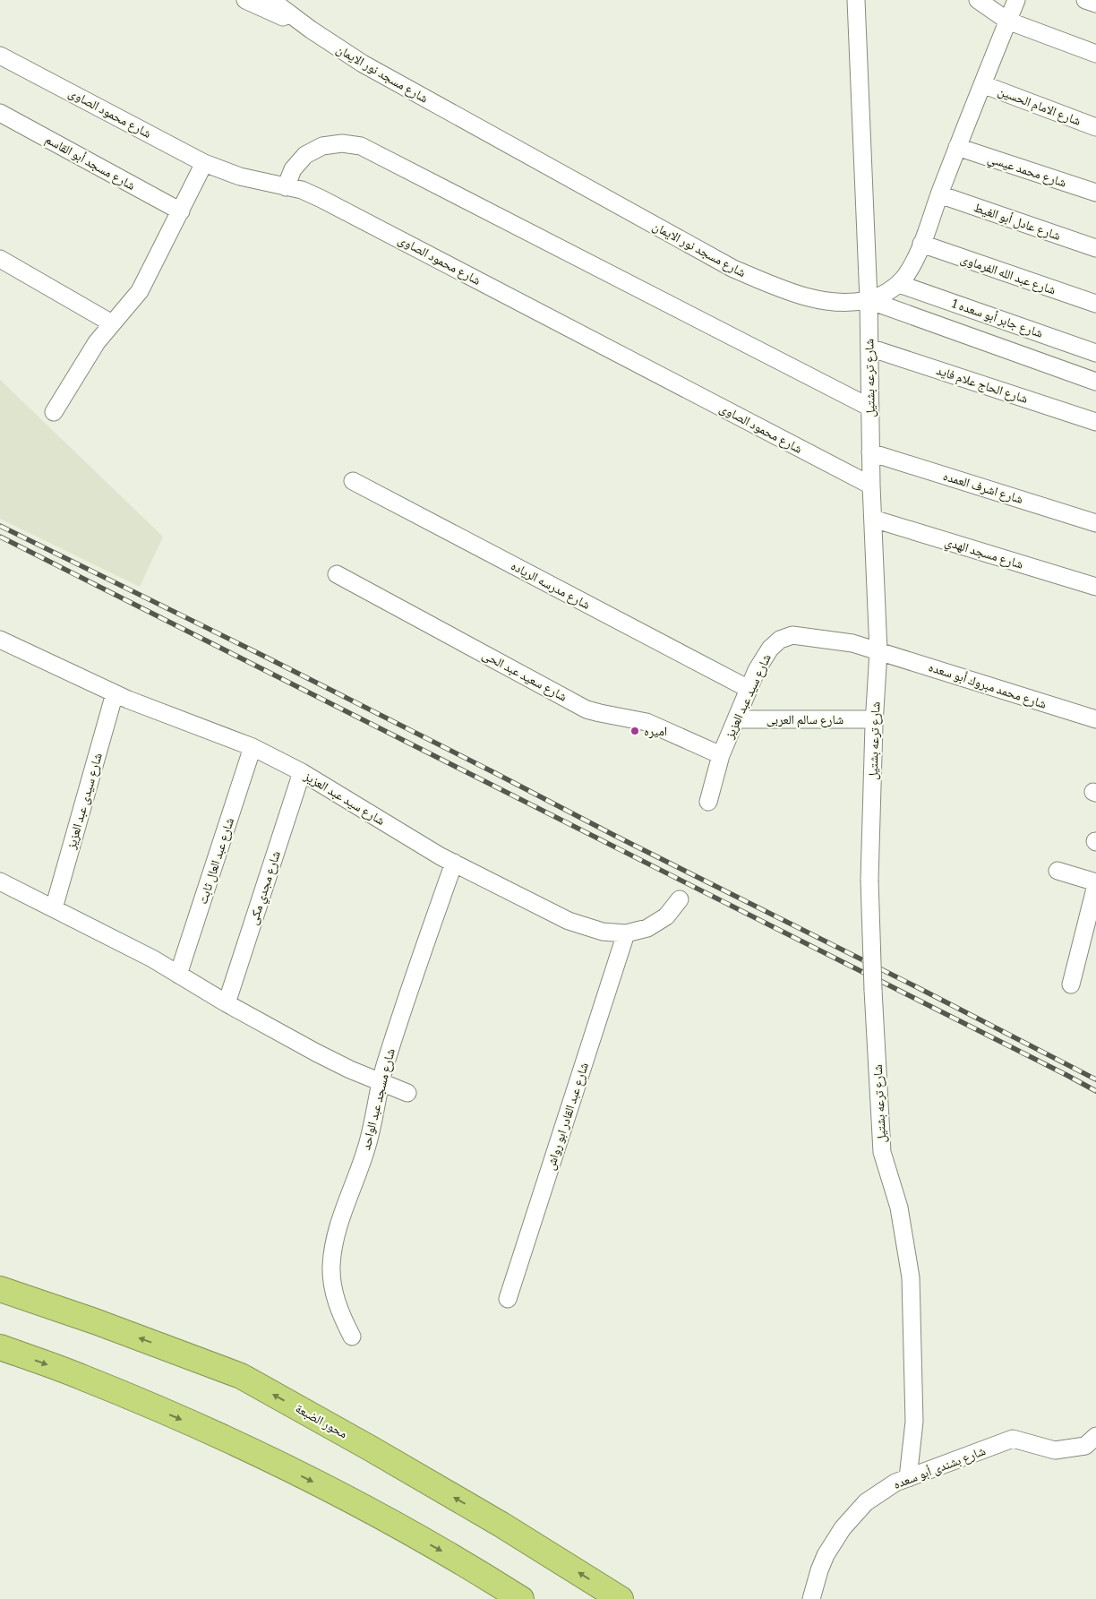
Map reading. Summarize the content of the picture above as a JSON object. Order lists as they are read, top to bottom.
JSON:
{
  "streets": {
    "highway": ["محور الضبعة"],
    "street": [
      "شارع مسجد نور الايمان",
      "شارع الامام الحسين",
      "شارع محمود الصاوى",
      "شارع مسجد أبو القاسم",
      "شارع محمد عيسي",
      "شارع عادل أبو الغيط",
      "شارع عبد الله الفرماوى",
      "شارع جابر أبو سعده 1",
      "شارع ترعه بشتيل",
      "شارع الحاج علام فايد",
      "شارع اشرف العمده",
      "شارع مسجد الهدي",
      "شارع مدرسه الرياده",
      "شارع سعيد عبد الحى",
      "شارع محمد مبروك أبو سعده",
      "شارع سيد عبد العزيز",
      "شارع سالم العربى",
      "شارع سيدى عبد العزيز",
      "شارع عبد العال ثابت",
      "شارع مجدي مكى",
      "شارع مسجد عبد الواحد",
      "شارع عبد القادر ابو رواش",
      "شارع بشندى أبو سعده"
    ]
  },
  "crossings": [
    ["شارع مسجد نور الايمان", "شارع الامام الحسين"],
    ["شارع مسجد نور الايمان", "شارع محمد عيسي"],
    ["شارع مسجد نور الايمان", "شارع عادل أبو الغيط"],
    ["شارع مسجد نور الايمان", "شارع عبد الله الفرماوى"],
    ["شارع مسجد نور الايمان", "شارع جابر أبو سعده 1"],
    ["شارع مسجد نور الايمان", "شارع ترعه بشتيل"],
    ["شارع محمود الصاوى", "شارع ترعه بشتيل"],
    ["شارع ترعه بشتيل", "شارع الحاج علام فايد"],
    ["شارع ترعه بشتيل", "شارع اشرف العمده"],
    ["شارع ترعه بشتيل", "شارع مسجد الهدي"],
    ["شارع ترعه بشتيل", "شارع محمد مبروك أبو سعده"],
    ["شارع ترعه بشتيل", "شارع سيد عبد العزيز"],
    ["شارع ترعه بشتيل", "شارع سالم العربى"],
    ["شارع ترعه بشتيل", "شارع بشندى أبو سعده"],
    ["شارع مدرسه الرياده", "شارع سيد عبد العزيز"],
    ["شارع سعيد عبد الحى", "شارع سيد عبد العزيز"],
    ["شارع محمد مبروك أبو سعده", "شارع سيد عبد العزيز"],
    ["شارع سيد عبد العزيز", "شارع سالم العربى"],
    ["شارع سيد عبد العزيز", "شارع سيدى عبد العزيز"],
    ["شارع سيد عبد العزيز", "شارع عبد العال ثابت"],
    ["شارع سيد عبد العزيز", "شارع مجدي مكى"],
    ["شارع سيد عبد العزيز", "شارع مسجد عبد الواحد"],
    ["شارع سيد عبد العزيز", "شارع عبد القادر ابو رواش"]
  ],
  "places": ["اميره"]
}
